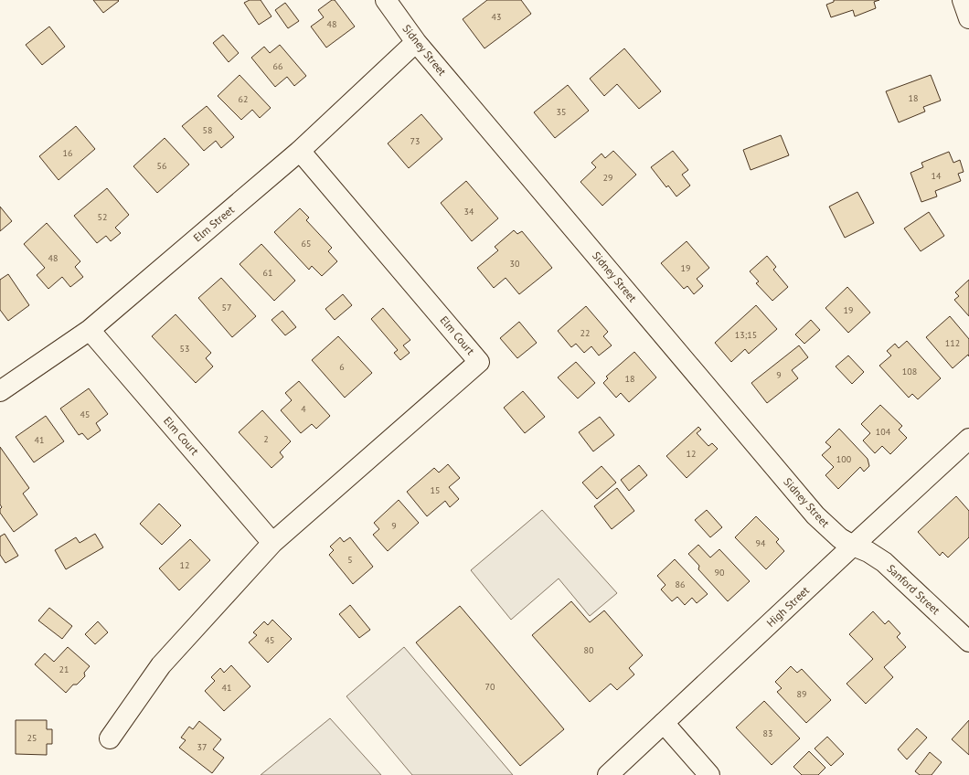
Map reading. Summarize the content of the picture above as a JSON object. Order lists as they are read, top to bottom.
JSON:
{
  "streets": {
    "street": [
      "Sidney Street",
      "Elm Street",
      "Elm Court",
      "Sanford Street",
      "High Street"
    ]
  },
  "crossings": [
    ["Sidney Street", "Elm Street"],
    ["Sidney Street", "Sanford Street"],
    ["Sidney Street", "High Street"],
    ["Elm Street", "Elm Court"],
    ["Sanford Street", "High Street"]
  ],
  "house_numbers": [
    "43",
    "48",
    "66",
    "18",
    "62",
    "35",
    "58",
    "73",
    "16",
    "56",
    "14",
    "29",
    "34",
    "52",
    "65",
    "48",
    "30",
    "19",
    "61",
    "57",
    "19",
    "22",
    "13;15",
    "112",
    "53",
    "6",
    "108",
    "9",
    "18",
    "4",
    "45",
    "104",
    "2",
    "41",
    "12",
    "100",
    "15",
    "9",
    "94",
    "5",
    "12",
    "90",
    "86",
    "45",
    "80",
    "21",
    "70",
    "41",
    "89",
    "83",
    "25",
    "37"
  ]
}
